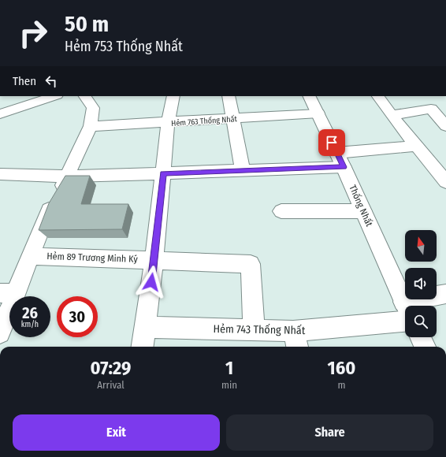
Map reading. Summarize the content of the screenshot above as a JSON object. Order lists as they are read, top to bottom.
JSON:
{
  "streets": {
    "street": [
      "Hẻm 763 Thống Nhất",
      "Thống Nhất",
      "Hẻm 89 Trương Minh Ký",
      "Hẻm 743 Thống Nhất"
    ]
  },
  "crossings": [
    ["Hẻm 763 Thống Nhất", "Thống Nhất"],
    ["Hẻm 89 Trương Minh Ký", "Hẻm 743 Thống Nhất"]
  ],
  "north": "top",
  "page": {
    "turn": ["50 m", "Hẻm 753 Thống Nhất"],
    "then": "Then",
    "speed": "26 km/h",
    "limit": "30",
    "eta": [
      "07:29",
      "Arrival",
      "1",
      "min",
      "160",
      "m"
    ],
    "buttons": ["Exit", "Share"]
  }
}
